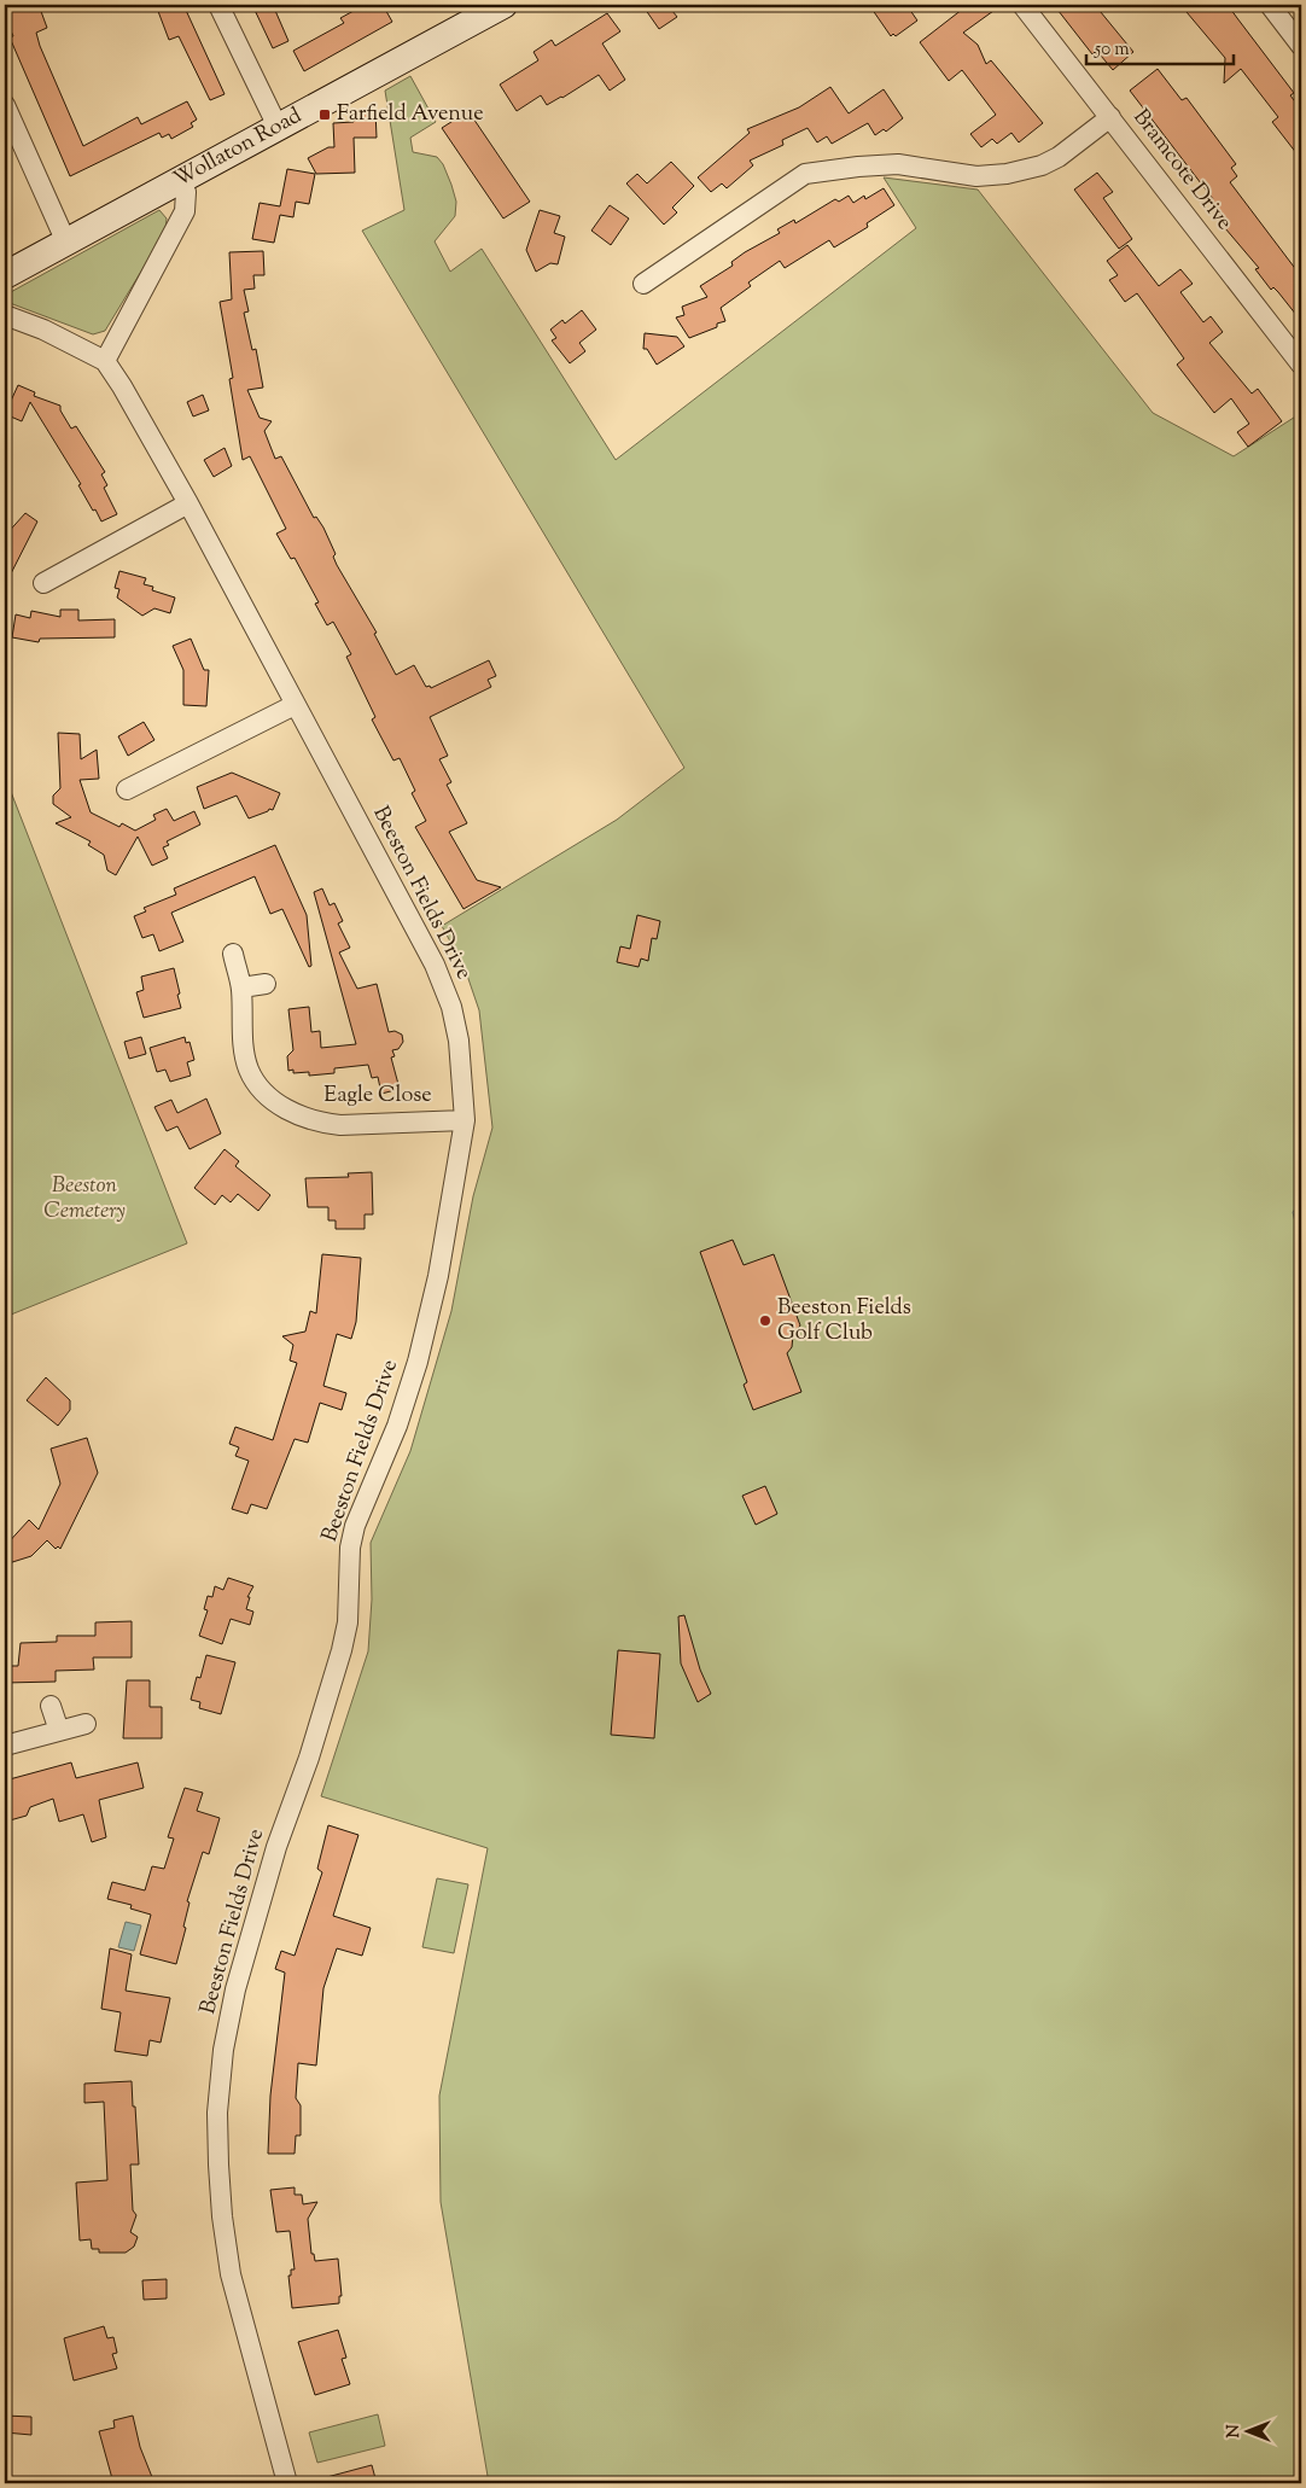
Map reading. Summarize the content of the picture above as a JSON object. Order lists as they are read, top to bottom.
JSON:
{
  "streets": {
    "main road": ["Wollaton Road"],
    "street": ["Bramcote Drive", "Beeston Fields Drive", "Eagle Close"]
  },
  "crossings": [
    ["Beeston Fields Drive", "Eagle Close"]
  ],
  "parks": ["Beeston Cemetery"],
  "places": {
    "transit": ["Farfield Avenue"],
    "other": ["Beeston Fields Golf Club"]
  },
  "scale_bar": "50 m",
  "north": "left"
}
